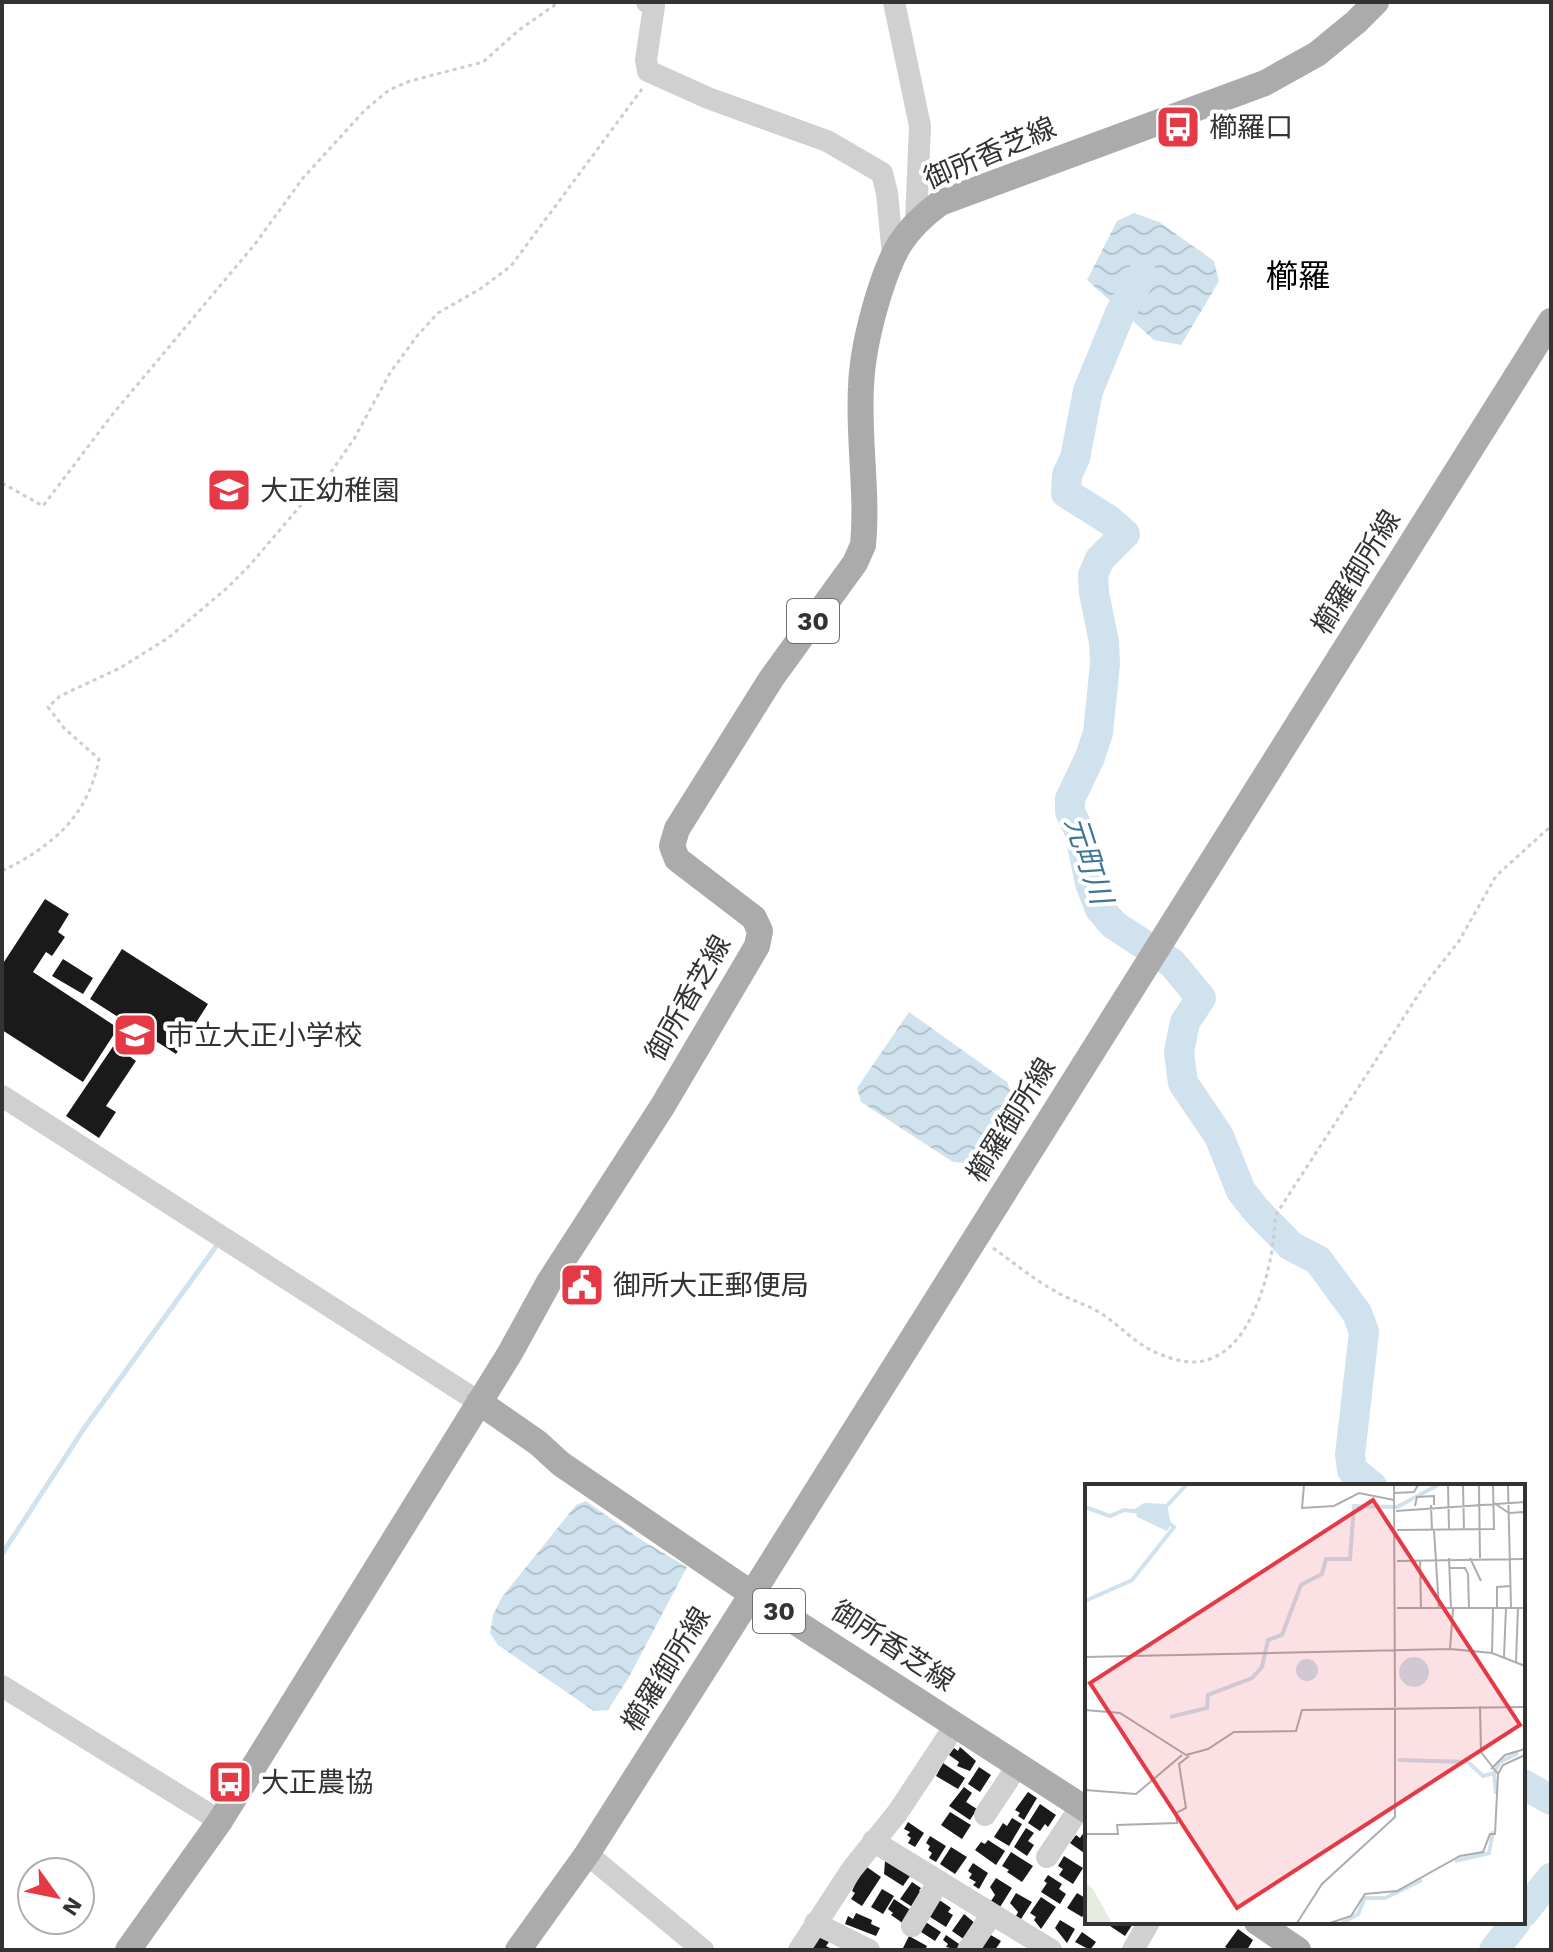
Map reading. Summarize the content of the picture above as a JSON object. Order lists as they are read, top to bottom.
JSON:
{
  "streets": {
    "main road": ["御所香芝線", "櫛羅御所線", "30"]
  },
  "crossings": [
    ["御所香芝線", "櫛羅御所線"]
  ],
  "districts": ["櫛羅"],
  "water": ["元町川"],
  "places": {
    "bus stop": ["櫛羅口", "大正農協"],
    "school or university": ["大正幼稚園", "市立大正小学校"],
    "public building": ["御所大正郵便局"]
  },
  "north": "bottom right"
}
